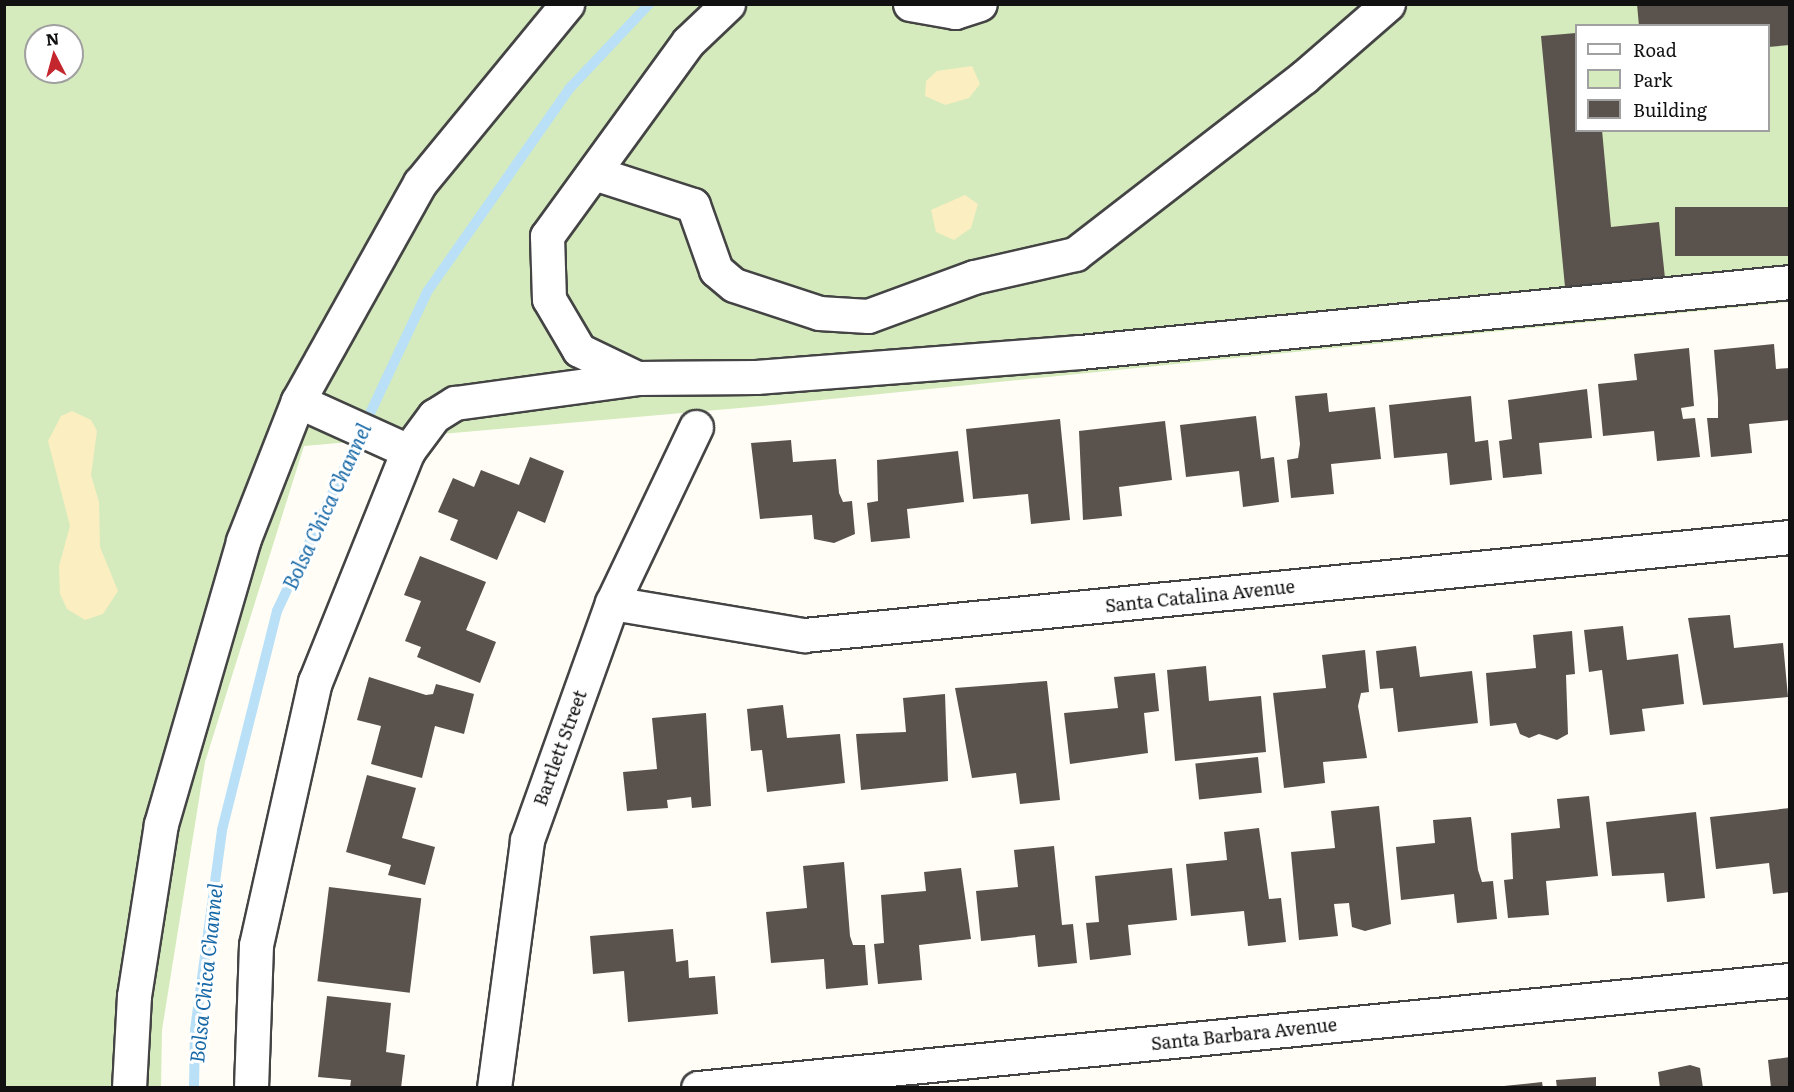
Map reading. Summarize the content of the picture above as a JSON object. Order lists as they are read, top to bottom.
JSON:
{
  "streets": {
    "street": ["Santa Catalina Avenue", "Bartlett Street", "Santa Barbara Avenue"]
  },
  "crossings": [
    ["Santa Catalina Avenue", "Bartlett Street"]
  ],
  "water": ["Bolsa Chica Channel"],
  "legend": ["Road", "Park", "Building"],
  "north": "top"
}
